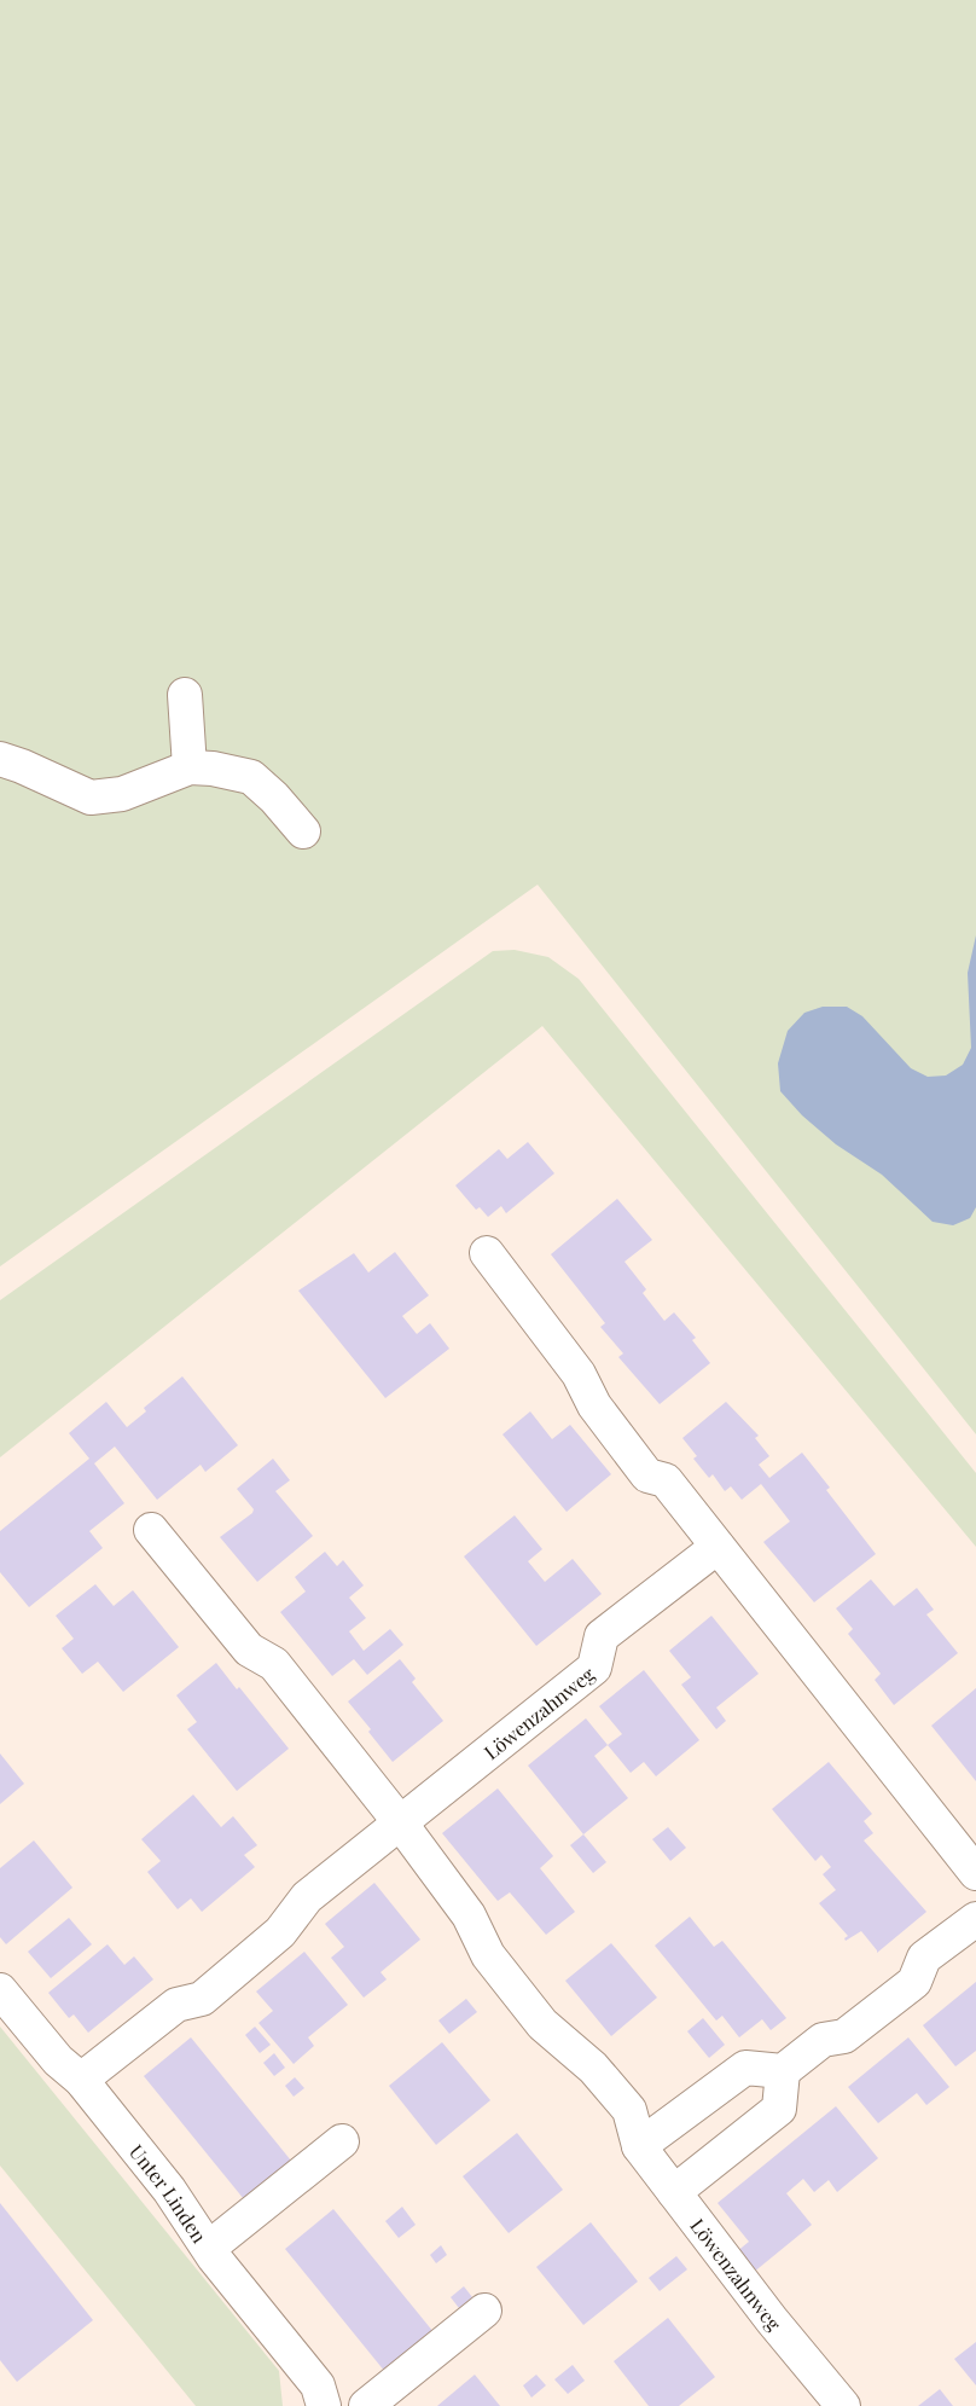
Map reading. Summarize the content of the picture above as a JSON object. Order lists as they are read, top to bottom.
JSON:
{
  "streets": {
    "street": ["Löwenzahnweg", "Unter Linden"]
  },
  "crossings": [
    ["Löwenzahnweg", "Unter Linden"]
  ]
}
